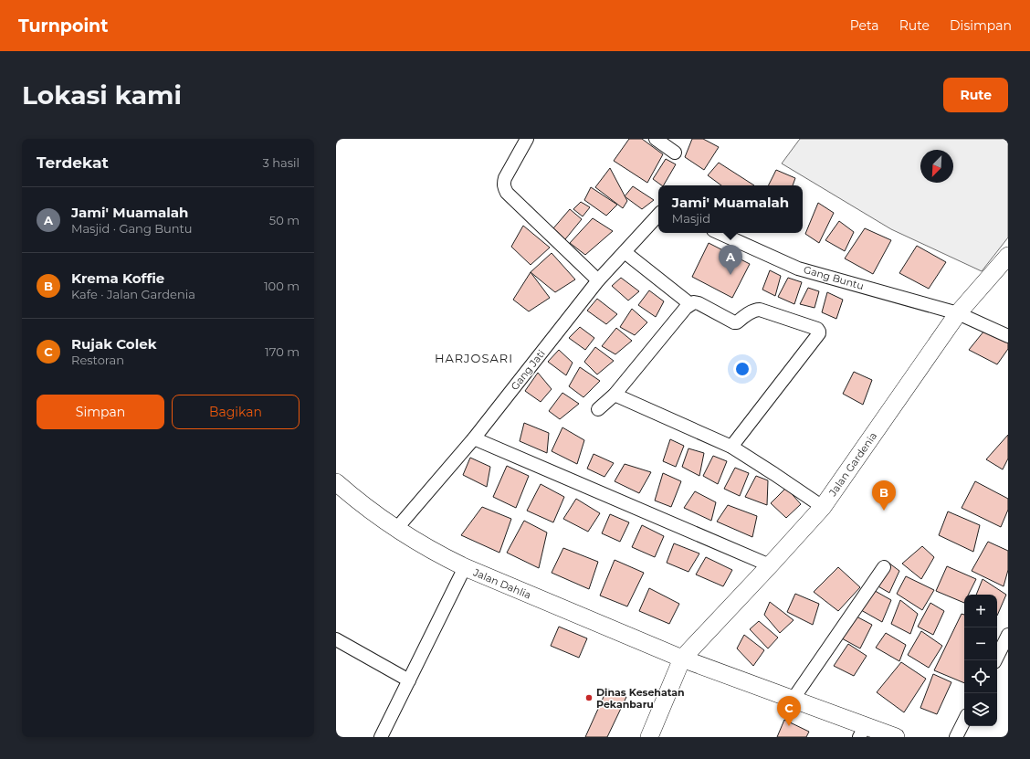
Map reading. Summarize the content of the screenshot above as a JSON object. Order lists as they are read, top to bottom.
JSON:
{
  "streets": {
    "main road": ["Jalan Gardenia", "Jalan Dahlia"],
    "street": ["Gang Buntu", "Gang Jati"]
  },
  "crossings": [
    ["Gang Buntu", "Jalan Gardenia"],
    ["Gang Jati", "Jalan Dahlia"],
    ["Jalan Gardenia", "Jalan Dahlia"]
  ],
  "districts": ["HARJOSARI"],
  "places": ["Dinas Kesehatan Pekanbaru"],
  "north": "bottom left",
  "page": {
    "header": "Turnpoint",
    "nav": ["Peta", "Rute", "Disimpan"],
    "buttons": [
      "Rute",
      ["Simpan", "Bagikan"]
    ],
    "title": "Lokasi kami",
    "heading": ["Terdekat", "3 hasil"],
    "popup": ["Jami' Muamalah", "Masjid"],
    "list": [
      {
        "mark": "A",
        "name": "Jami' Muamalah",
        "note": "Masjid · Gang Buntu",
        "value": "50 m"
      },
      {
        "mark": "B",
        "name": "Krema Koffie",
        "note": "Kafe · Jalan Gardenia",
        "value": "100 m"
      },
      {
        "mark": "C",
        "name": "Rujak Colek",
        "note": "Restoran",
        "value": "170 m"
      }
    ],
    "pins": ["A", "B", "C"],
    "map_buttons": ["+", "−"]
  }
}
